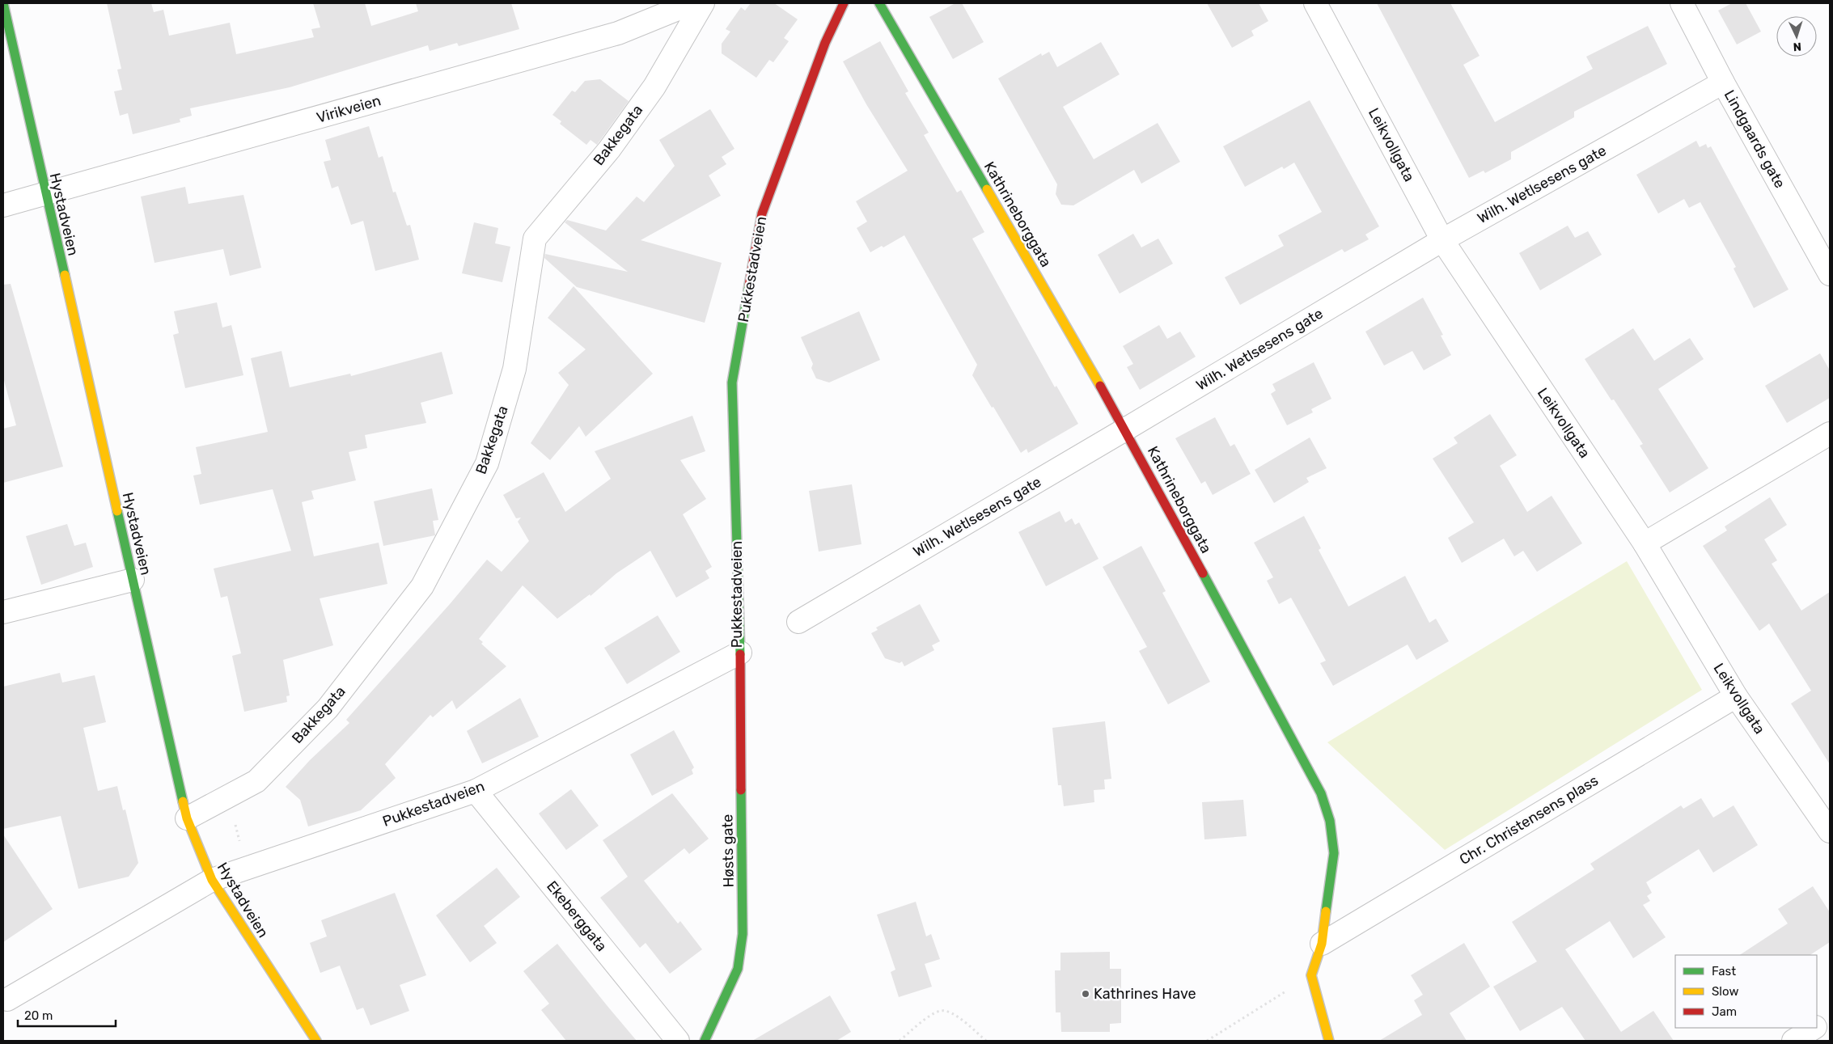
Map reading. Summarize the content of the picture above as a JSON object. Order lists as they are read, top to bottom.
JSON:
{
  "streets": {
    "street": [
      "Virikveien",
      "Bakkegata",
      "Lindgaards gate",
      "Leikvollgata",
      "Wilh. Wetlsesens gate",
      "Hystadveien",
      "Kathrineborggata",
      "Pukkestadveien",
      "Chr. Christensens plass",
      "Høsts gate",
      "Ekeberggata"
    ]
  },
  "crossings": [
    ["Virikveien", "Hystadveien"],
    ["Bakkegata", "Hystadveien"],
    ["Lindgaards gate", "Wilh. Wetlsesens gate"],
    ["Leikvollgata", "Wilh. Wetlsesens gate"],
    ["Leikvollgata", "Chr. Christensens plass"],
    ["Wilh. Wetlsesens gate", "Kathrineborggata"],
    ["Hystadveien", "Pukkestadveien"],
    ["Kathrineborggata", "Chr. Christensens plass"],
    ["Pukkestadveien", "Høsts gate"],
    ["Pukkestadveien", "Ekeberggata"]
  ],
  "places": ["Kathrines Have"],
  "legend": ["Fast", "Slow", "Jam"],
  "scale_bar": "20 m",
  "north": "bottom"
}
